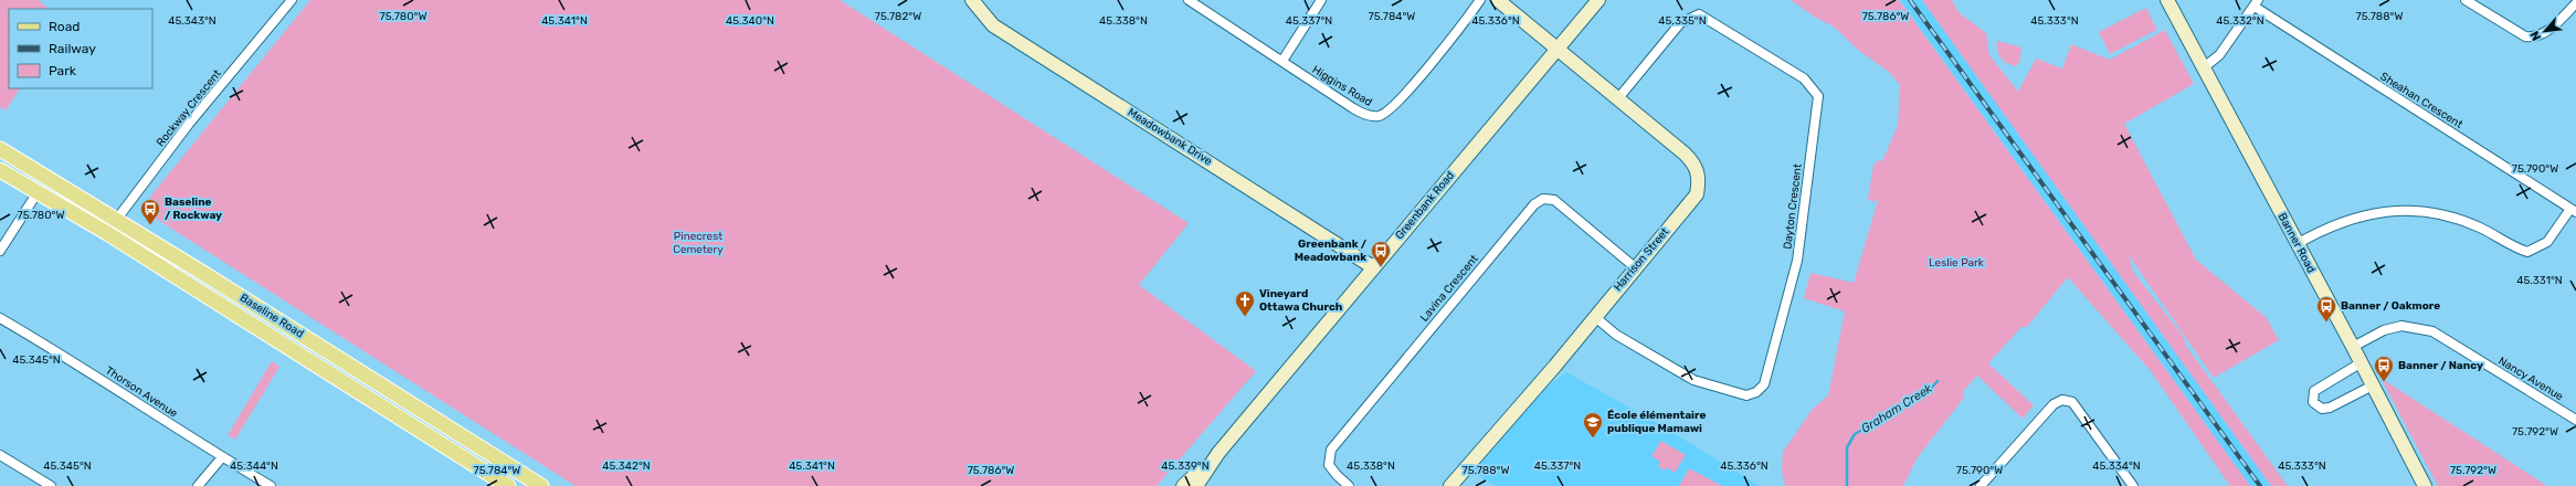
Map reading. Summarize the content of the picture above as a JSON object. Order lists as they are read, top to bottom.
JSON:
{
  "streets": {
    "main road": ["Baseline Road"],
    "street": [
      "Higgins Road",
      "Sheahan Crescent",
      "Rockway Crescent",
      "Meadowbank Drive",
      "Greenbank Road",
      "Dayton Crescent",
      "Banner Road",
      "Harrison Street",
      "Lavina Crescent",
      "Nancy Avenue",
      "Thorson Avenue"
    ]
  },
  "crossings": [
    ["Rockway Crescent", "Baseline Road"],
    ["Meadowbank Drive", "Greenbank Road"],
    ["Greenbank Road", "Harrison Street"],
    ["Dayton Crescent", "Harrison Street"],
    ["Banner Road", "Nancy Avenue"],
    ["Harrison Street", "Lavina Crescent"]
  ],
  "water": ["Graham Creek"],
  "parks": ["Pinecrest Cemetery", "Leslie Park"],
  "places": {
    "bus stop": [
      "Baseline / Rockway",
      "Greenbank / Meadowbank",
      "Banner / Oakmore",
      "Banner / Nancy"
    ],
    "church": ["Vineyard Ottawa Church"],
    "school or university": ["École élémentaire publique Mamawi"]
  },
  "legend": ["Road", "Railway", "Park"],
  "north": "bottom left",
  "coordinates": [
    "75.780°W",
    "75.782°W",
    "75.784°W",
    "75.786°W",
    "75.788°W",
    "45.343°N",
    "45.341°N",
    "45.340°N",
    "45.338°N",
    "45.337°N",
    "45.336°N",
    "45.335°N",
    "45.333°N",
    "45.332°N",
    "75.790°W",
    "45.331°N",
    "45.345°N",
    "75.792°W",
    "45.344°N",
    "45.342°N",
    "45.339°N",
    "45.334°N"
  ]
}
